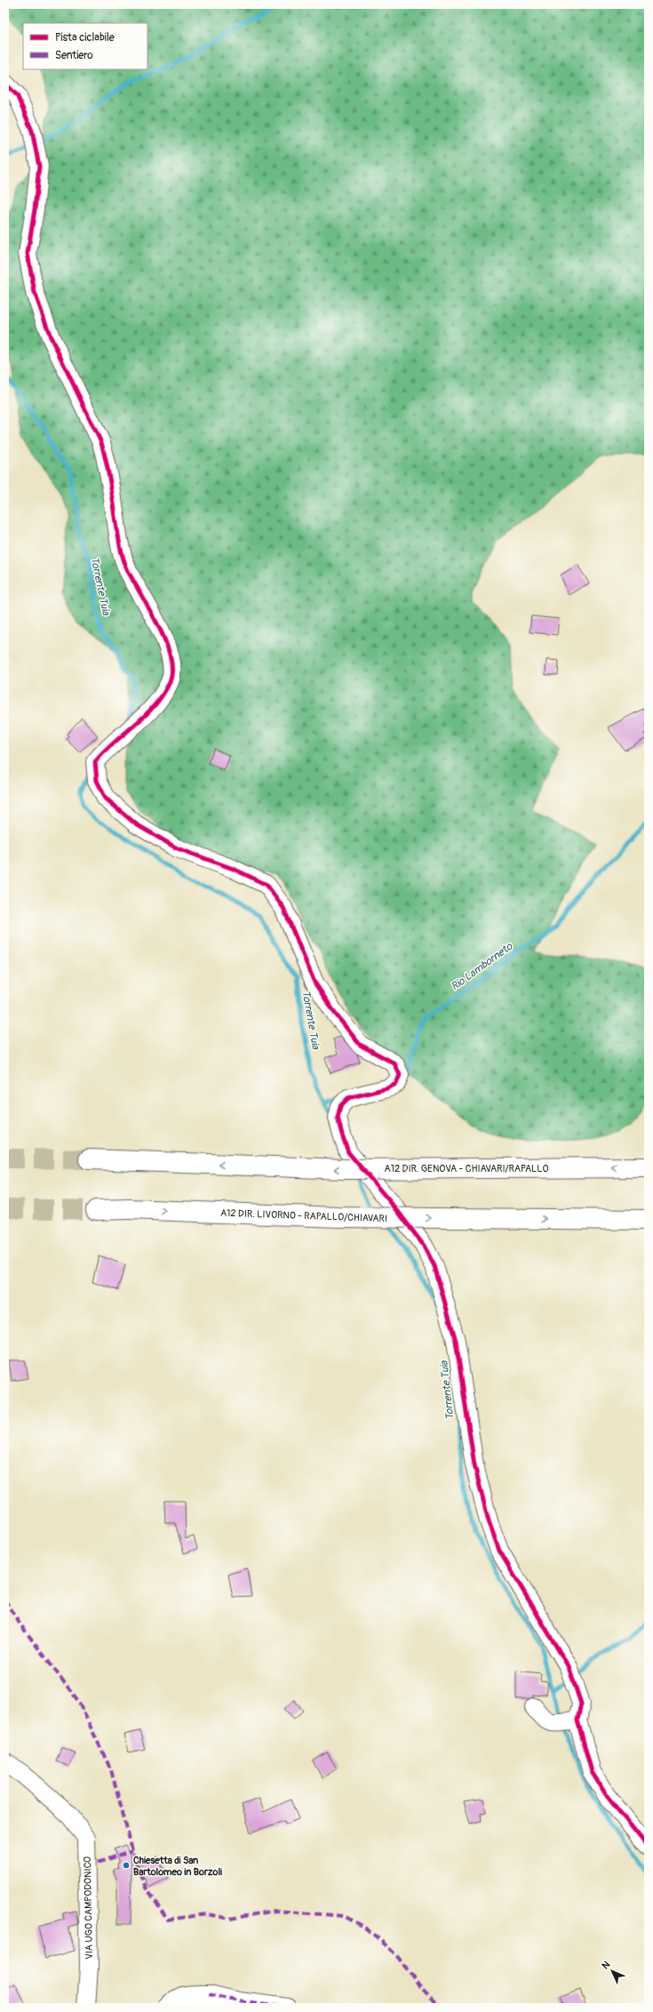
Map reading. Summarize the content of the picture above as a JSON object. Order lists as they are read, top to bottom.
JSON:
{
  "streets": {
    "highway": ["A12 DIR. GENOVA - CHIAVARI/RAPALLO", "A12 DIR. LIVORNO - RAPALLO/CHIAVARI"],
    "street": ["VIA UGO CAMPODONICO"]
  },
  "one_way": ["A12 DIR. GENOVA - CHIAVARI/RAPALLO", "A12 DIR. LIVORNO - RAPALLO/CHIAVARI"],
  "water": ["Torrente Tuia", "Rio Lamborneto"],
  "places": ["Chiesetta di San Bartolomeo in Borzoli"],
  "legend": ["Pista ciclabile", "Sentiero"],
  "north": "top left"
}
